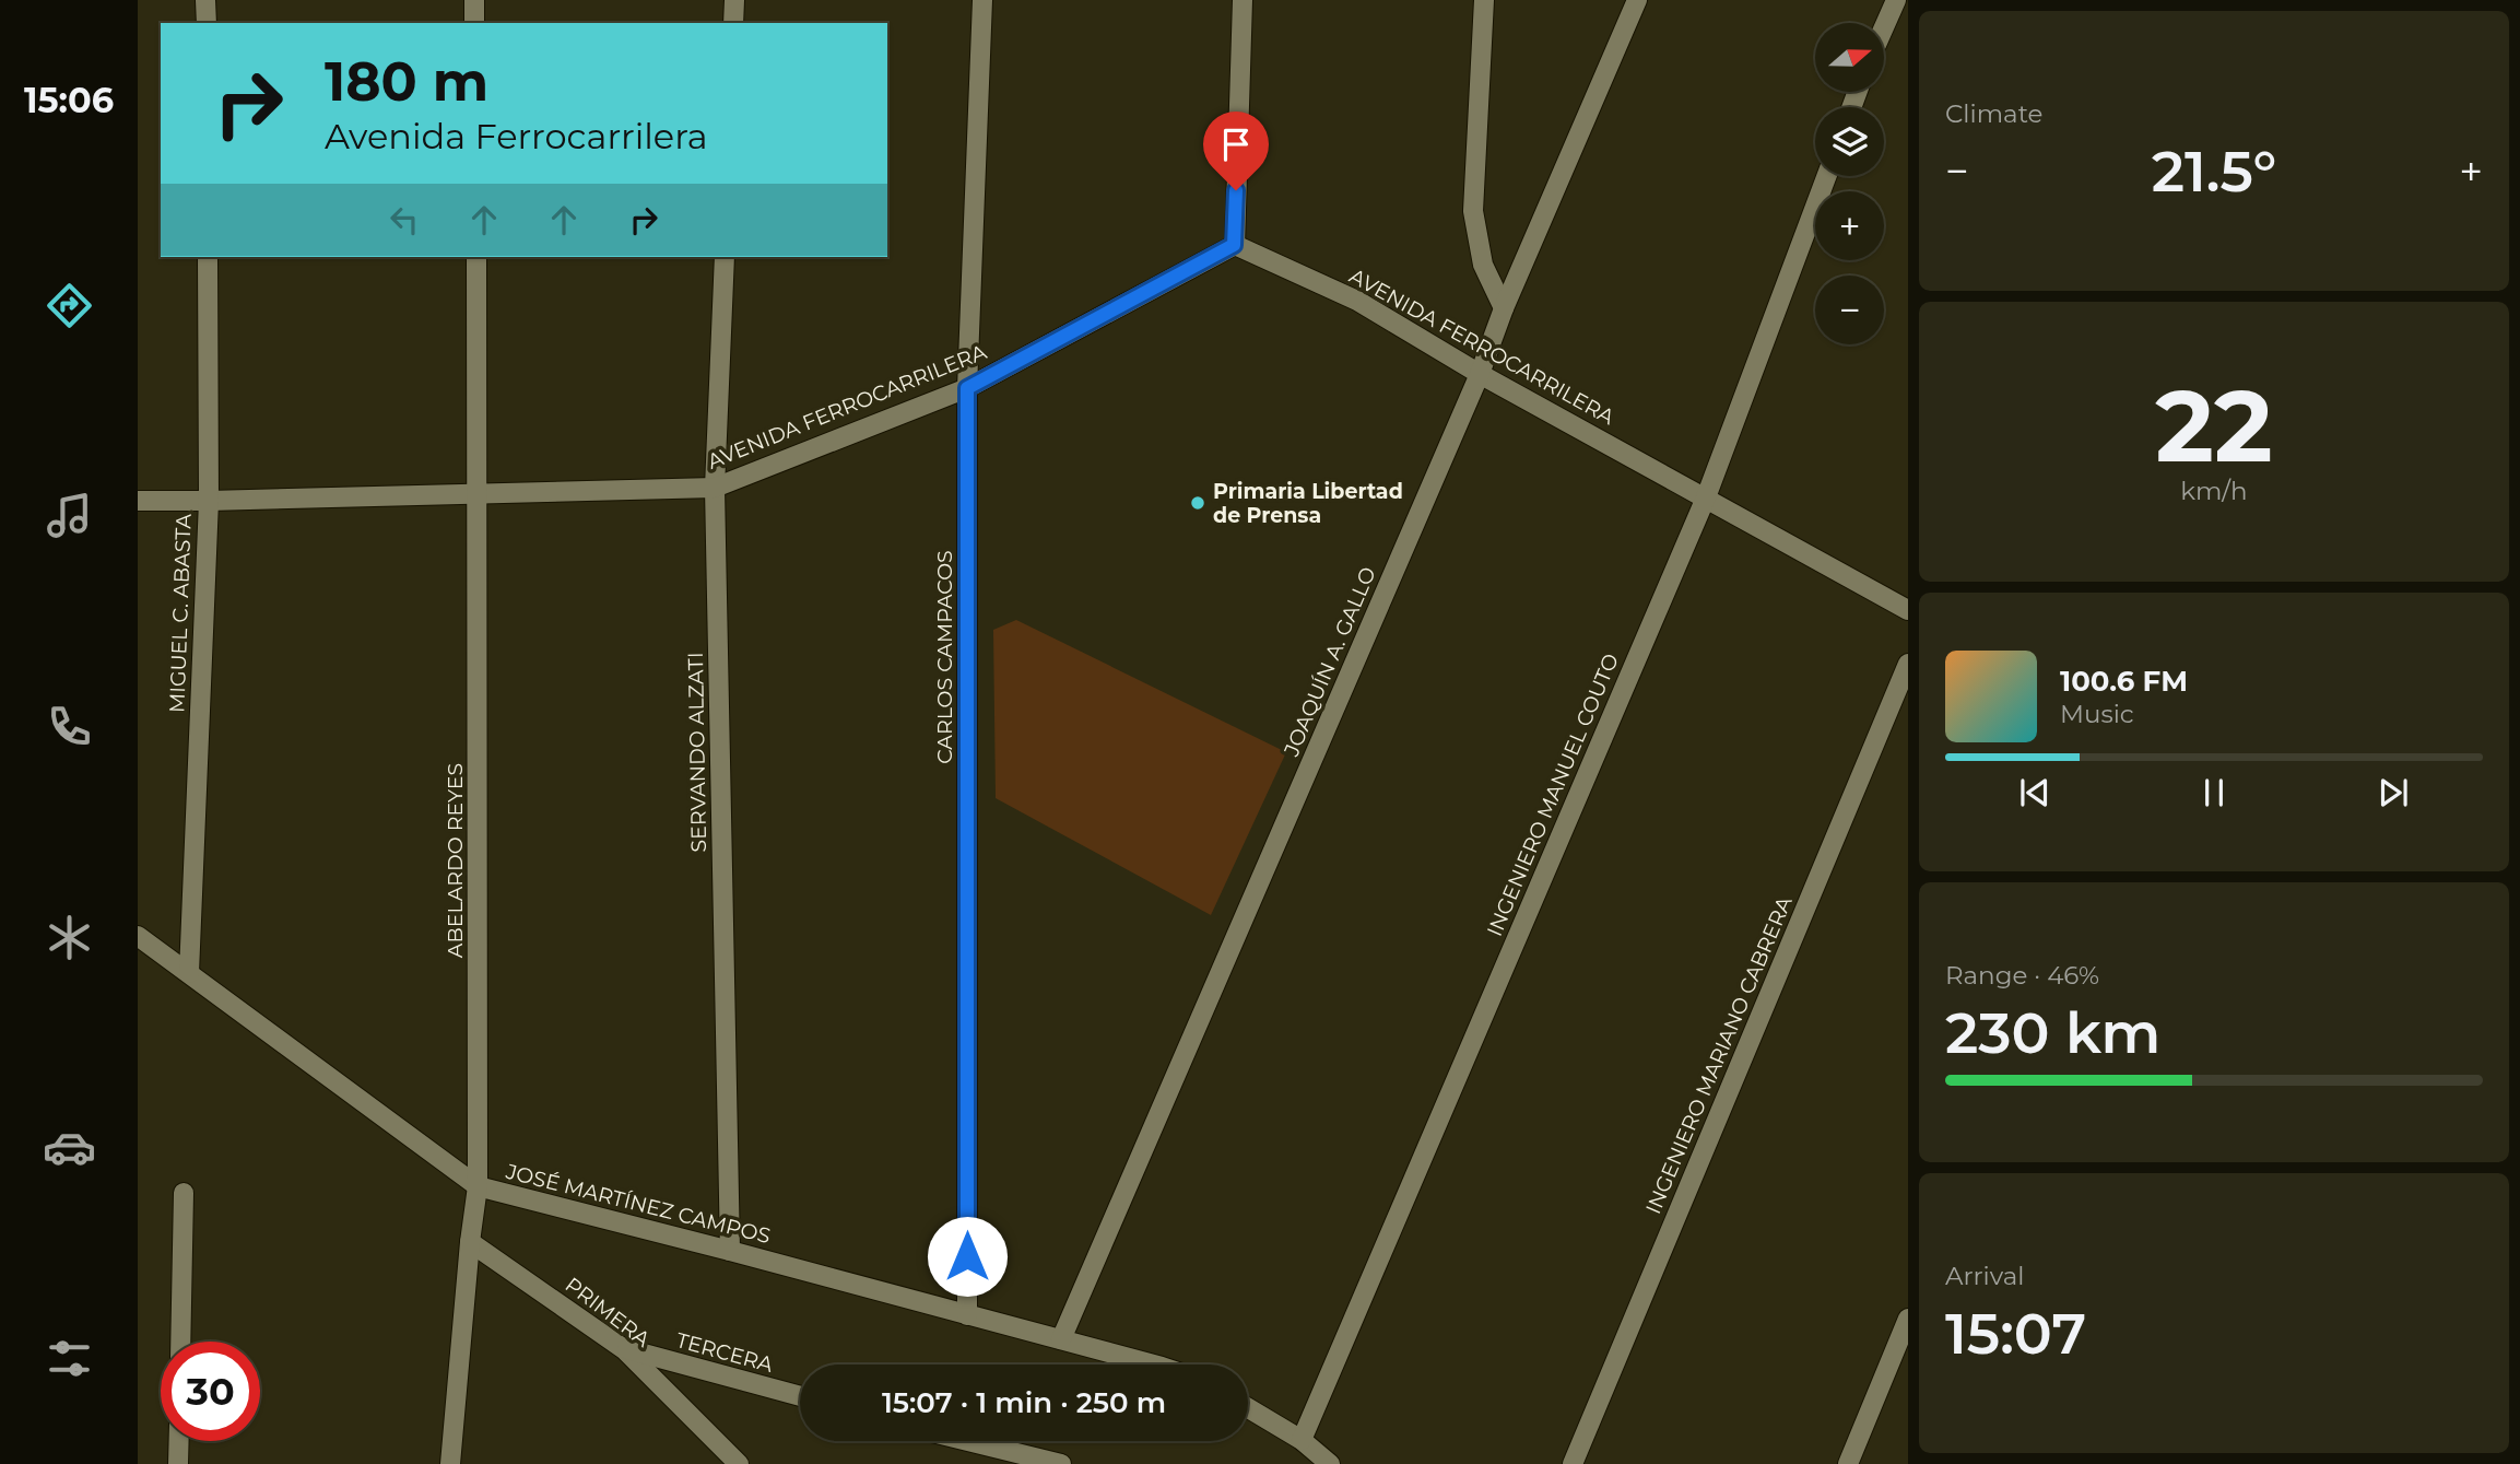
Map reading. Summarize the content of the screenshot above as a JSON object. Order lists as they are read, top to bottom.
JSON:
{
  "streets": {
    "street": [
      "AVENIDA FERROCARRILERA",
      "MIGUEL C. ABASTA",
      "CARLOS CAMPACOS",
      "JOAQUÍN A. GALLO",
      "SERVANDO ALZATI",
      "INGENIERO MANUEL COUTO",
      "ABELARDO REYES",
      "INGENIERO MARIANO CABRERA",
      "JOSÉ MARTÍNEZ CAMPOS",
      "PRIMERA",
      "TERCERA"
    ]
  },
  "crossings": [
    ["AVENIDA FERROCARRILERA", "MIGUEL C. ABASTA"],
    ["AVENIDA FERROCARRILERA", "CARLOS CAMPACOS"],
    ["AVENIDA FERROCARRILERA", "JOAQUÍN A. GALLO"],
    ["AVENIDA FERROCARRILERA", "SERVANDO ALZATI"],
    ["AVENIDA FERROCARRILERA", "INGENIERO MANUEL COUTO"],
    ["AVENIDA FERROCARRILERA", "ABELARDO REYES"],
    ["MIGUEL C. ABASTA", "JOSÉ MARTÍNEZ CAMPOS"],
    ["CARLOS CAMPACOS", "JOSÉ MARTÍNEZ CAMPOS"],
    ["JOAQUÍN A. GALLO", "JOSÉ MARTÍNEZ CAMPOS"],
    ["SERVANDO ALZATI", "JOSÉ MARTÍNEZ CAMPOS"],
    ["ABELARDO REYES", "JOSÉ MARTÍNEZ CAMPOS"],
    ["ABELARDO REYES", "PRIMERA"],
    ["PRIMERA", "TERCERA"]
  ],
  "places": ["Primaria Libertad de Prensa"],
  "north": "right",
  "page": {
    "tabs": "15:06",
    "tile": [
      "Climate",
      ["22", "km/h"],
      ["Range · 46%", "230 km"],
      ["Arrival", "15:07"]
    ],
    "map_buttons": ["+", "−"],
    "turn": ["180 m", "Avenida Ferrocarrilera"],
    "heat": ["−", "21.5°", "+"],
    "song": ["100.6 FM", "Music"],
    "limit": "30",
    "trip": "15:07 · 1 min · 250 m"
  }
}
